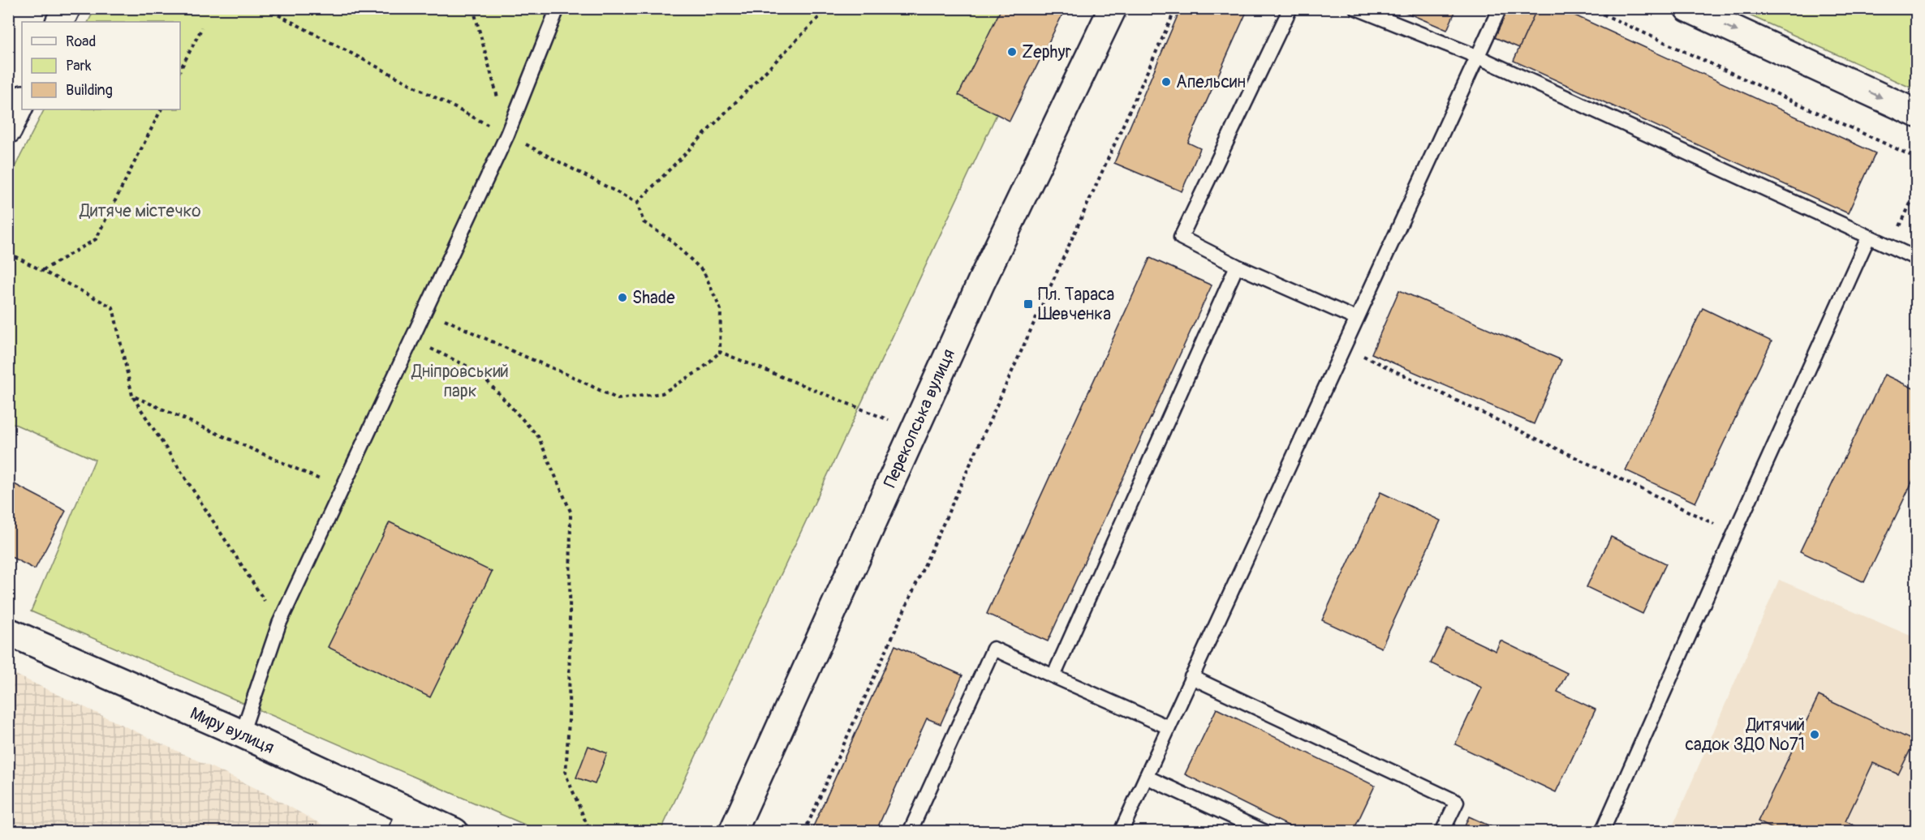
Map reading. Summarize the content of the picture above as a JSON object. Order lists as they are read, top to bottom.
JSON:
{
  "streets": {
    "main road": ["Перекопська вулиця", "Миру вулиця"]
  },
  "parks": ["Дитяче містечко", "Дніпровський парк"],
  "places": {
    "other": [
      "Zephyr",
      "Апельсин",
      "Shade",
      "Дитячий садок ЗДО №71"
    ],
    "transit": ["Пл. Тараса Шевченка"]
  },
  "legend": ["Road", "Park", "Building"]
}
